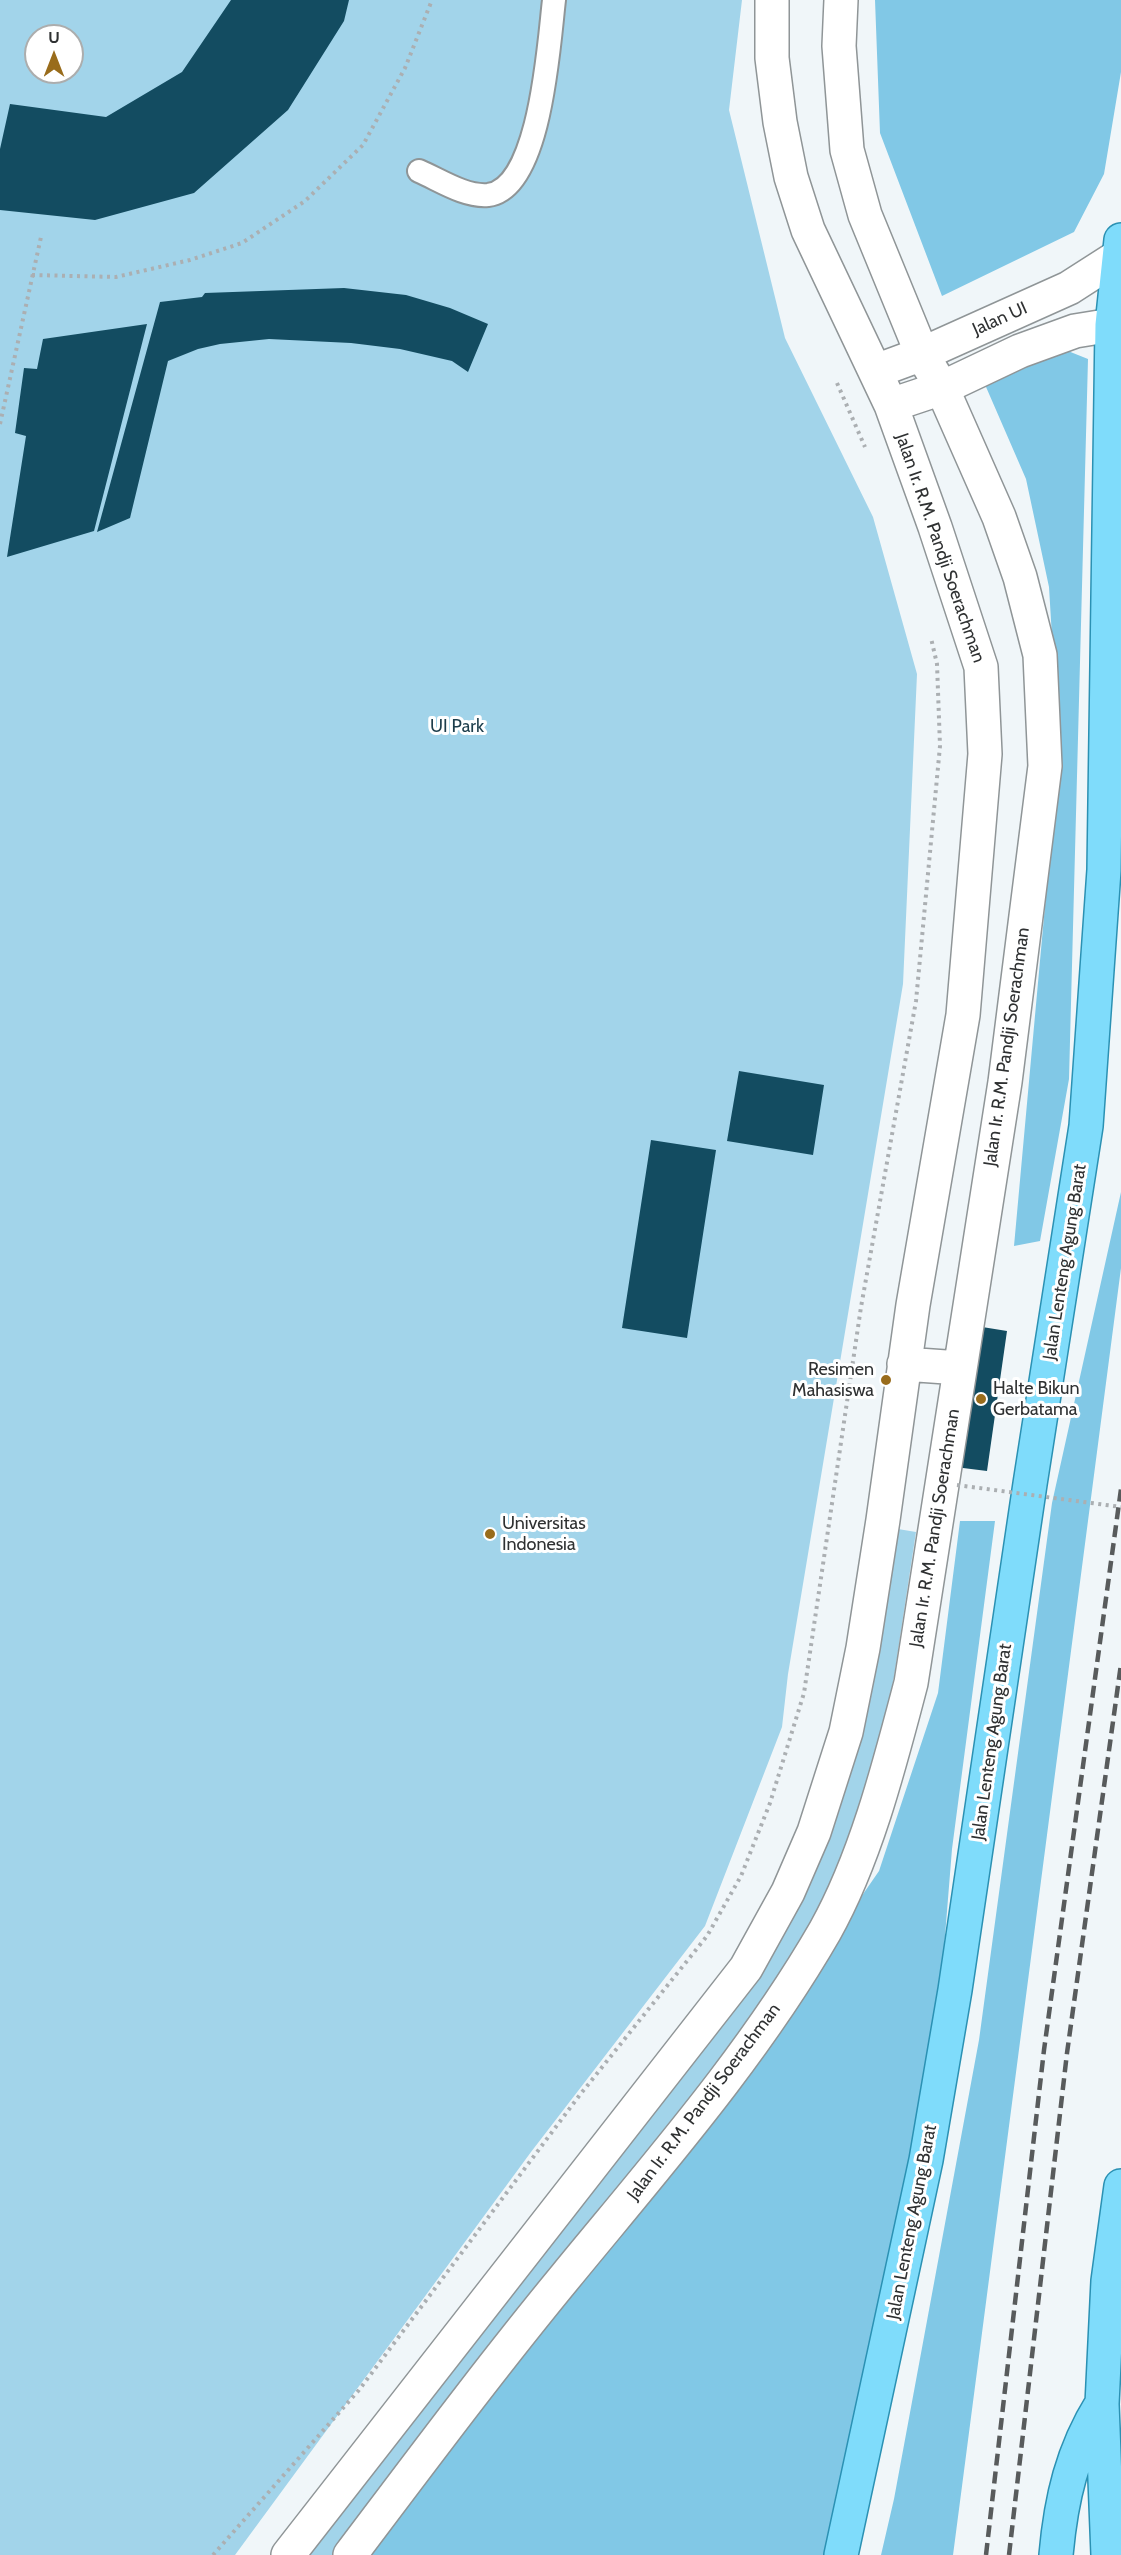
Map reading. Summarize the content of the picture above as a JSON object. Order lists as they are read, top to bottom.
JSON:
{
  "streets": {
    "main road": ["Jalan Lenteng Agung Barat"],
    "street": ["Jalan UI", "Jalan Ir. R.M. Pandji Soerachman"]
  },
  "crossings": [
    ["Jalan UI", "Jalan Ir. R.M. Pandji Soerachman"],
    ["Jalan UI", "Jalan Lenteng Agung Barat"]
  ],
  "parks": ["UI Park"],
  "places": ["Resimen Mahasiswa", "Halte Bikun Gerbatama", "Universitas Indonesia"],
  "north": "top"
}
